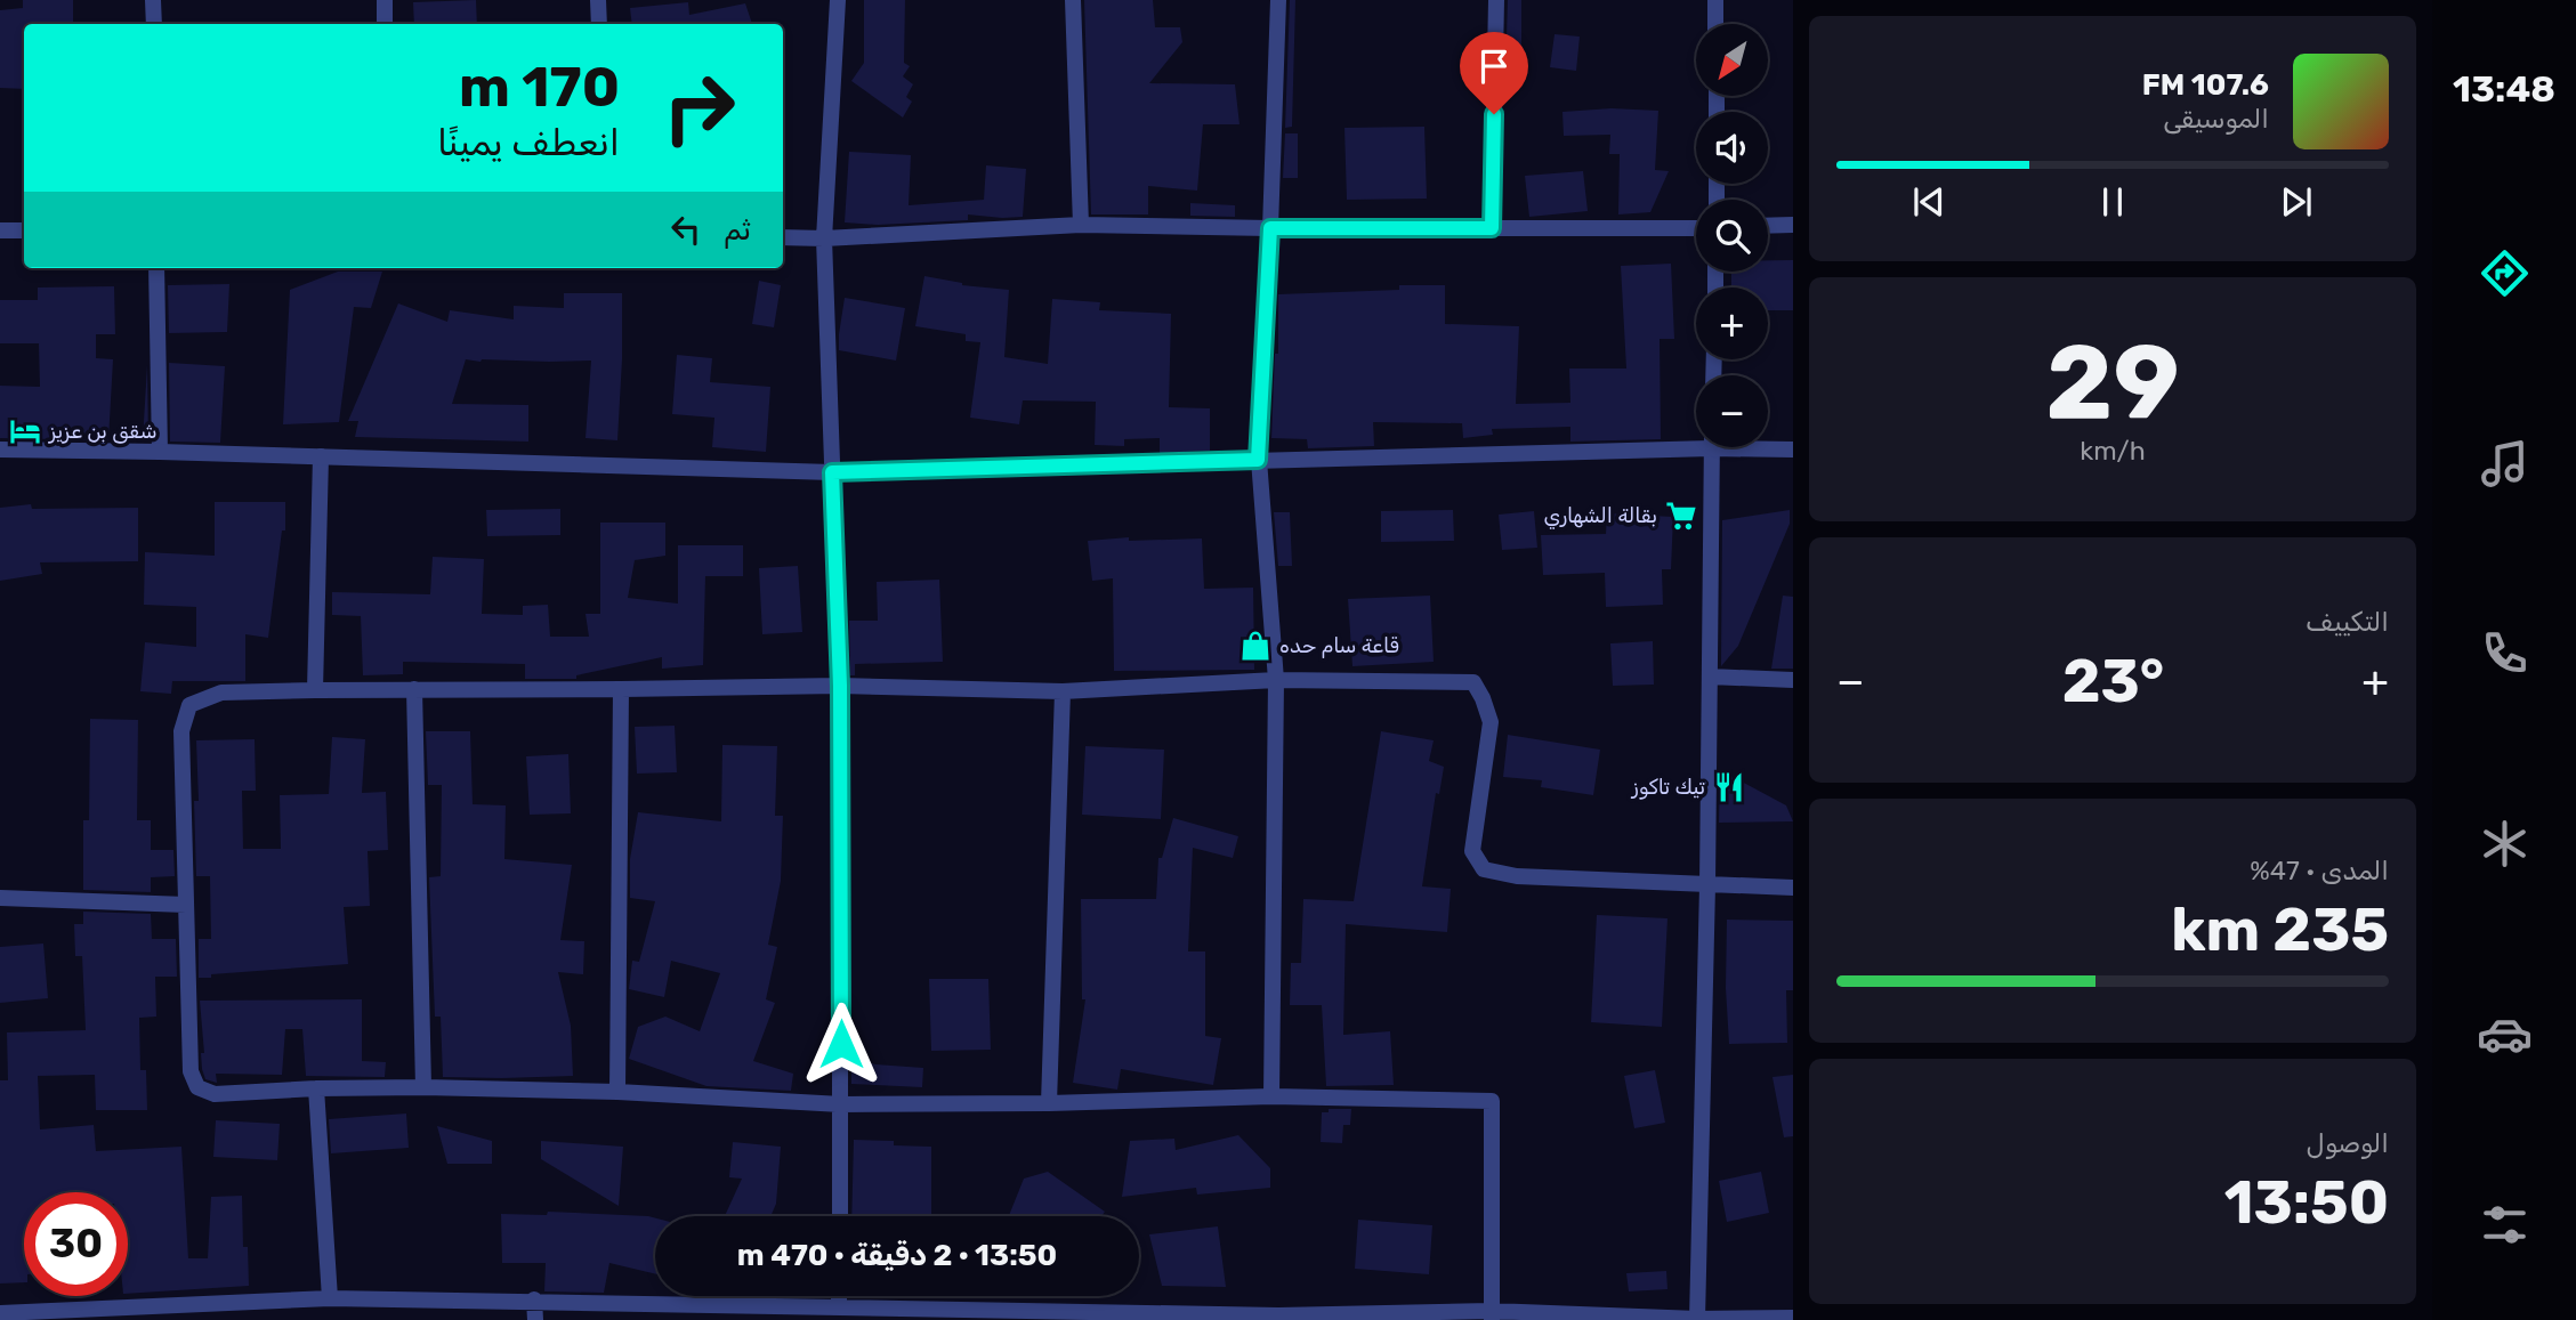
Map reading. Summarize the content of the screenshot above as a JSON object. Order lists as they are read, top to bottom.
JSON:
{
  "places": {
    "hotel": ["شقق بن عزيز"],
    "supermarket": ["بقالة الشهاري"],
    "shop": ["قاعة سام حده"],
    "restaurant": ["تيك تاكوز"]
  },
  "north": "bottom left",
  "page": {
    "tabs": "13:48",
    "map_buttons": ["+", "−"],
    "turn": ["170 m", "انعطف يمينًا"],
    "song": ["107.6 FM", "الموسيقى"],
    "then": "ثم",
    "tile": [
      ["29", "km/h"],
      "التكييف",
      ["المدى · 47%", "235 km"],
      ["الوصول", "13:50"]
    ],
    "heat": ["−", "23°", "+"],
    "limit": "30",
    "trip": "13:50 · 2 دقيقة · 470 m"
  }
}
